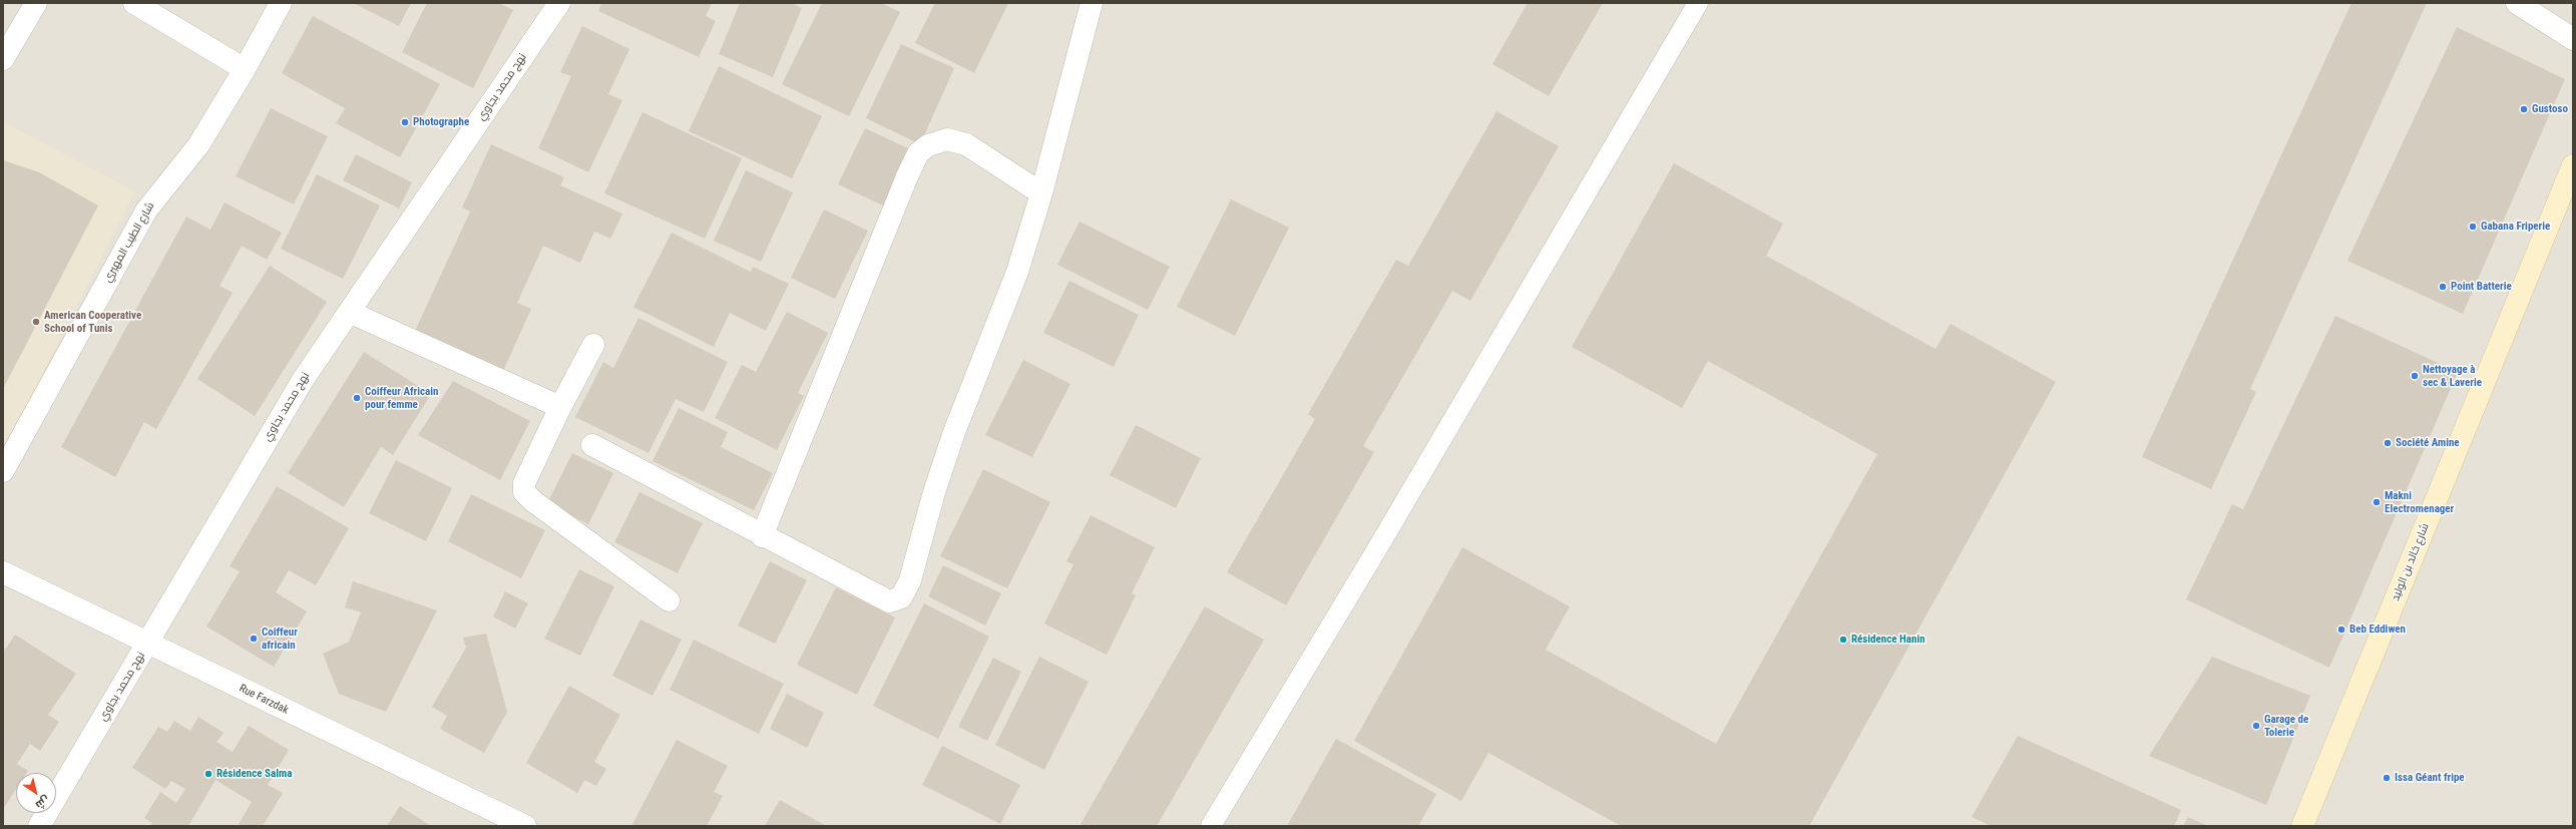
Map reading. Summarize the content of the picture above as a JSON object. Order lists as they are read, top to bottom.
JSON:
{
  "streets": {
    "street": [
      "نهج محمد بجاوي",
      "شارع الطيب المهيري",
      "شارع خالد بن الوليد",
      "Rue Farzdak"
    ]
  },
  "crossings": [
    ["نهج محمد بجاوي", "Rue Farzdak"]
  ],
  "places": [
    "Gustoso",
    "Photographe",
    "Gabana Friperie",
    "Point Batterie",
    "American Cooperative School of Tunis",
    "Nettoyage à sec & Laverie",
    "Coiffeur Africain pour femme",
    "Société Amine",
    "Makni Electromenager",
    "Beb Eddiwen",
    "Coiffeur africain",
    "Résidence Hanin",
    "Garage de Tolerie",
    "Résidence Salma",
    "Issa Géant fripe"
  ],
  "north": "bottom right"
}
